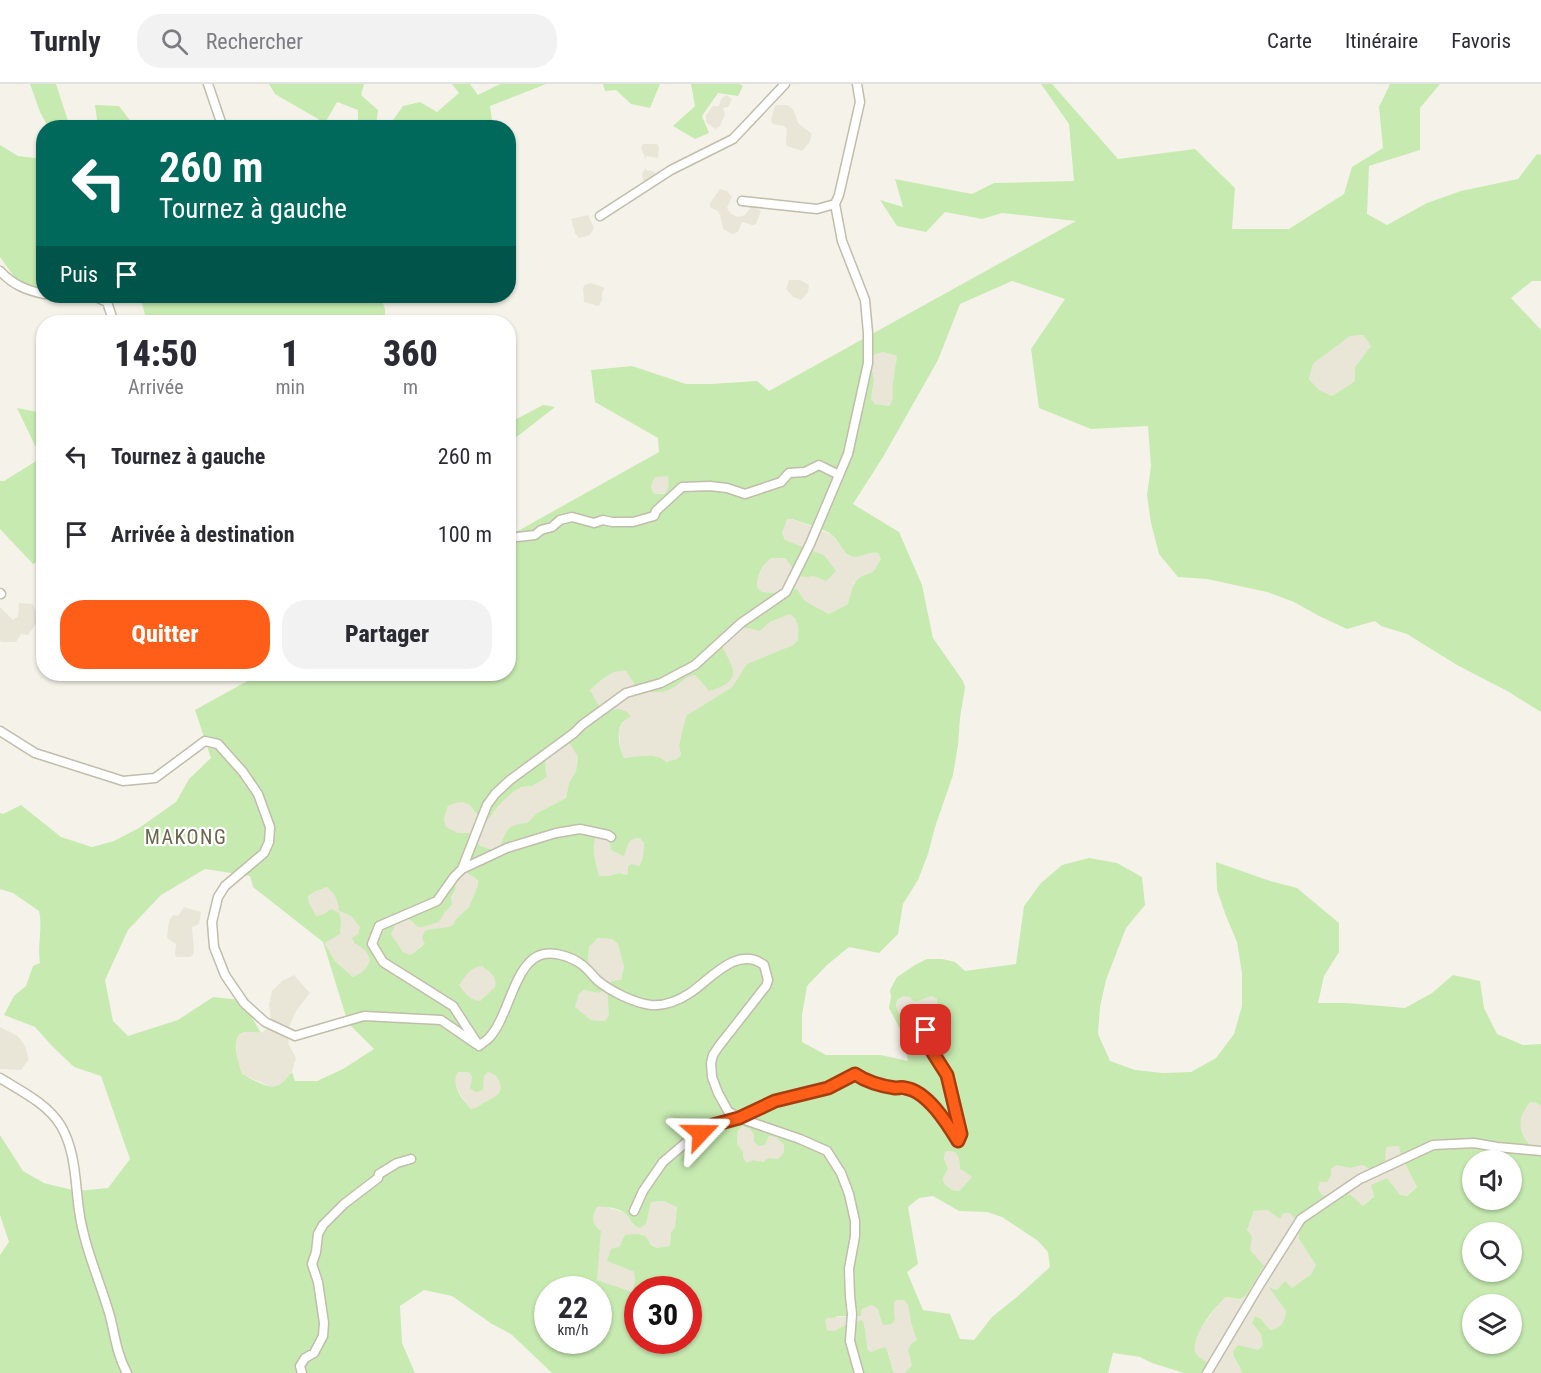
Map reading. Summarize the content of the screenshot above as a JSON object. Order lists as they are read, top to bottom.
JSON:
{
  "districts": ["MAKONG"],
  "page": {
    "header": "Turnly",
    "search": "Rechercher",
    "nav": ["Carte", "Itinéraire", "Favoris"],
    "turn": ["260 m", "Tournez à gauche"],
    "then": "Puis",
    "eta": [
      "14:50",
      "Arrivée",
      "1",
      "min",
      "360",
      "m"
    ],
    "list": [
      {
        "name": "Tournez à gauche",
        "value": "260 m"
      },
      {
        "name": "Arrivée à destination",
        "value": "100 m"
      }
    ],
    "buttons": ["Quitter", "Partager"],
    "speed": "22 km/h",
    "limit": "30"
  }
}
